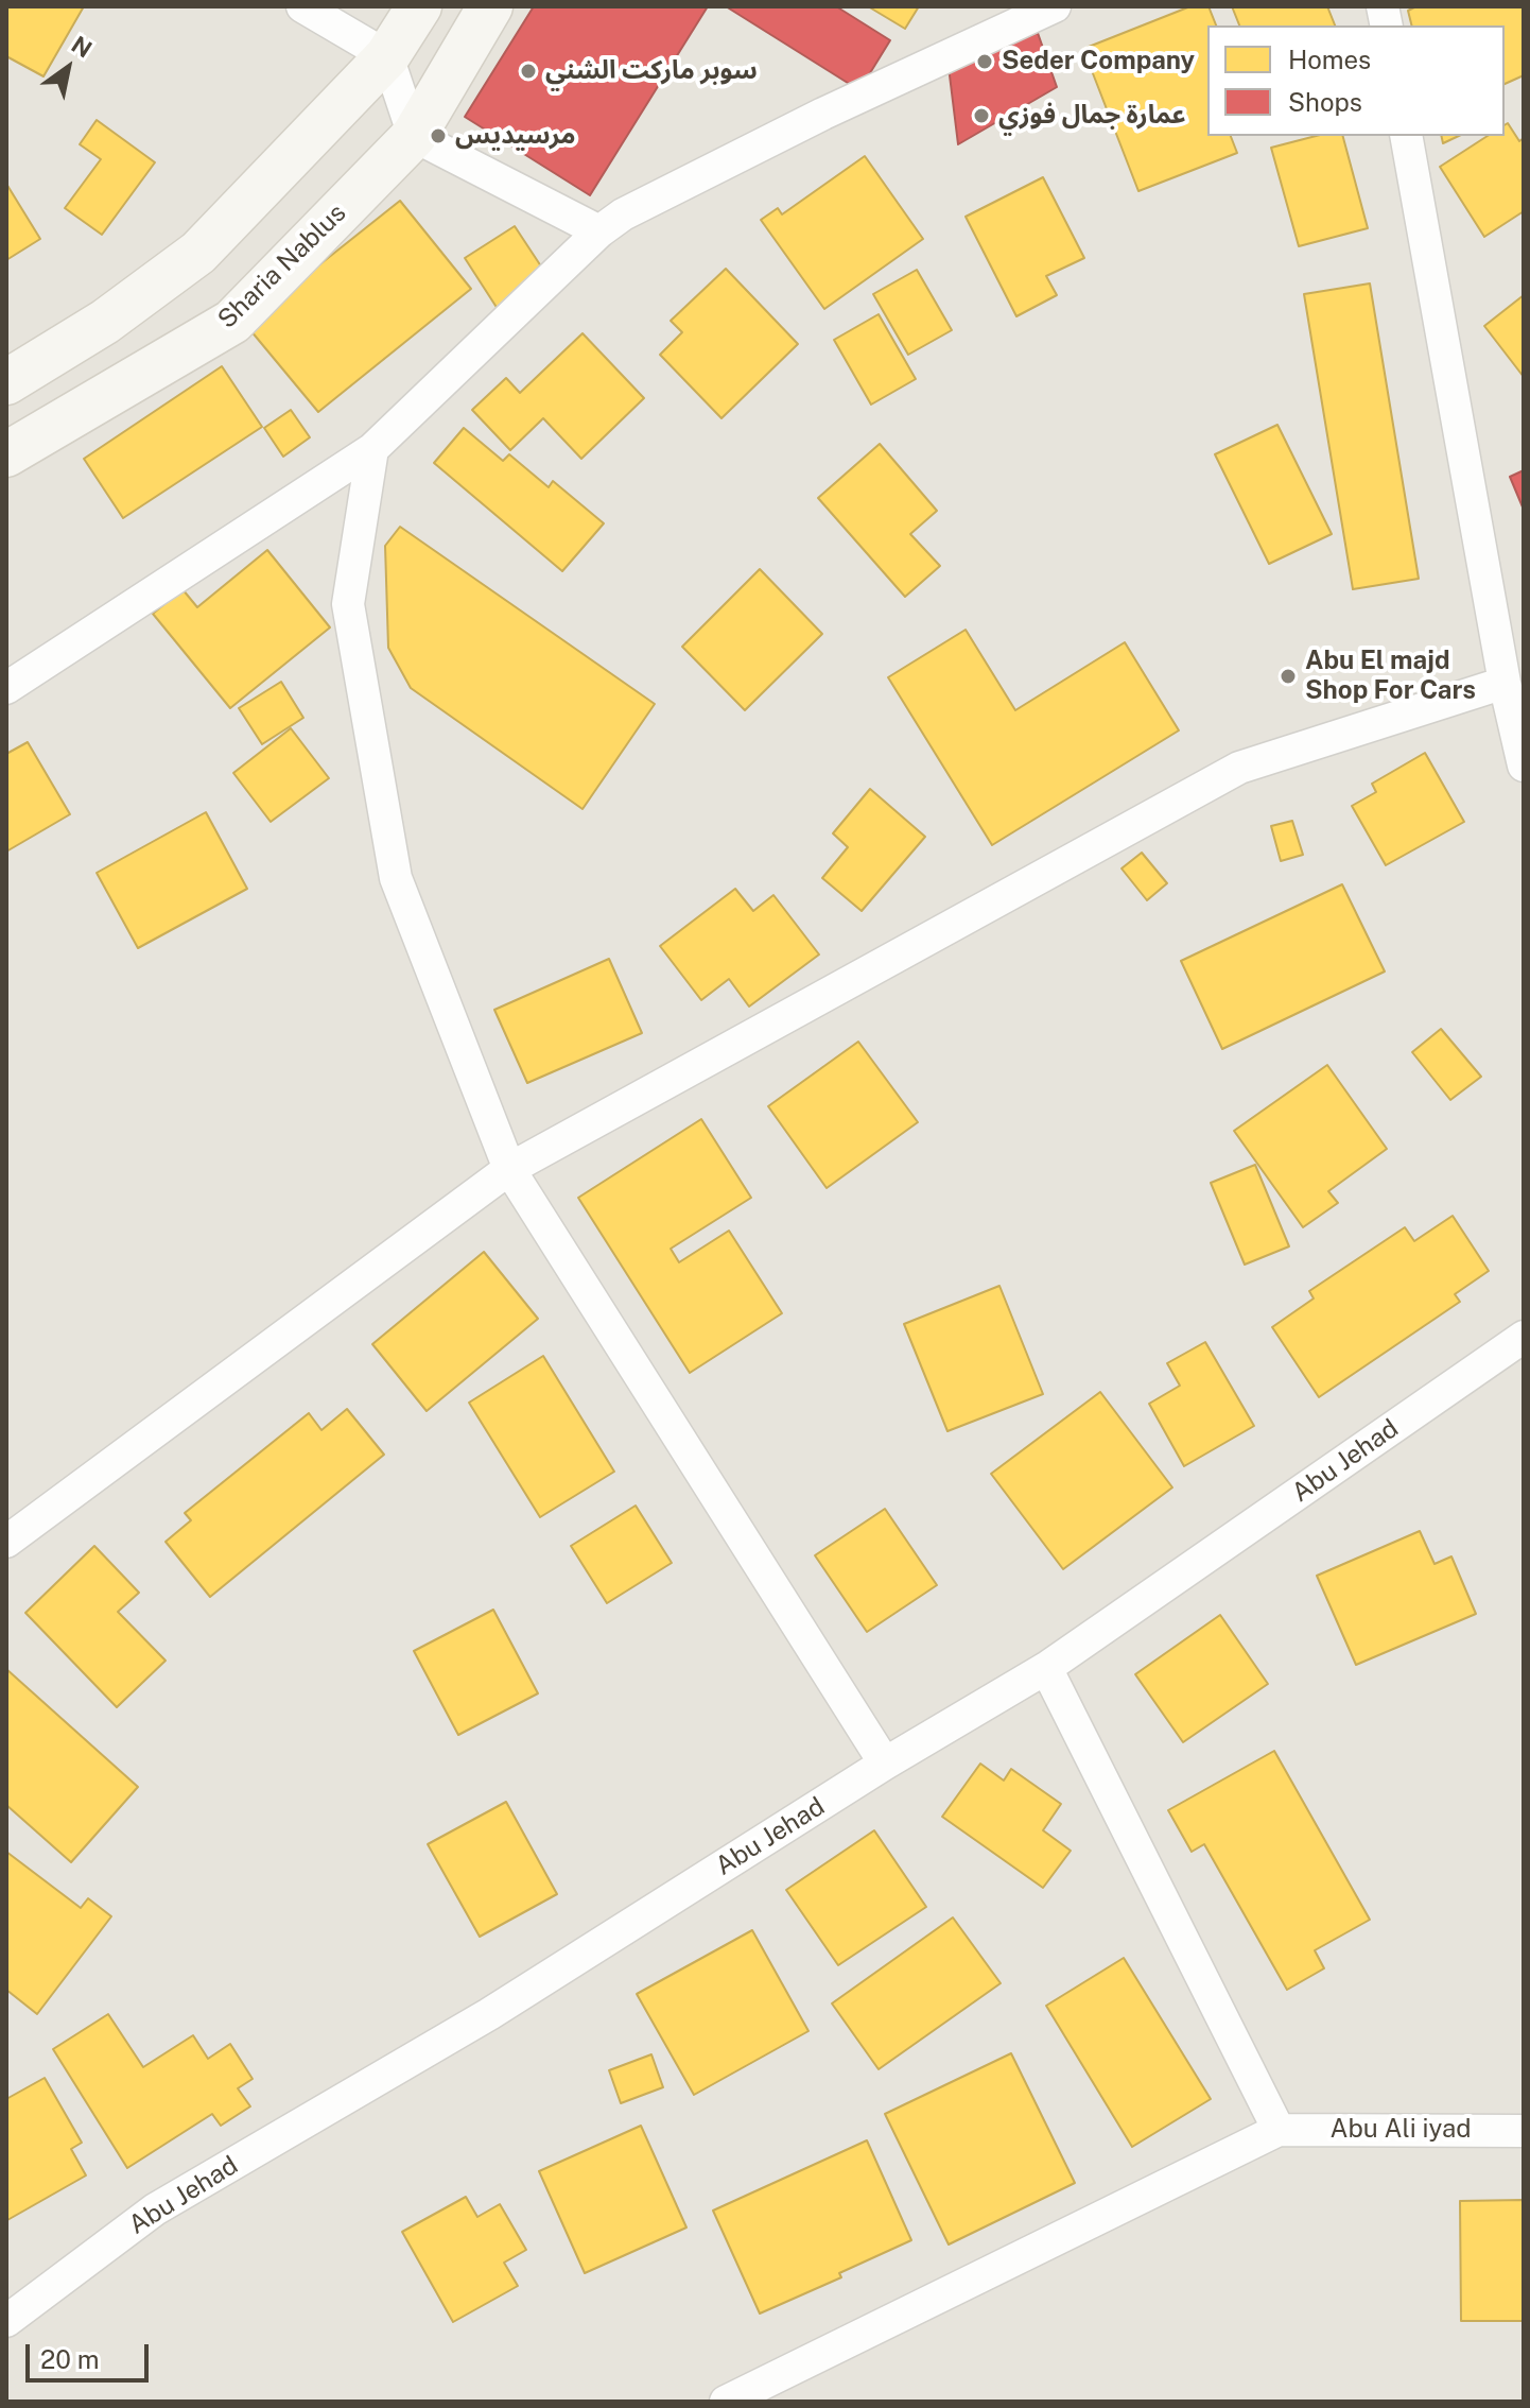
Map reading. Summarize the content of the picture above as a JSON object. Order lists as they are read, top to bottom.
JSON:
{
  "streets": {
    "main road": ["Sharia Nablus"],
    "street": ["Abu Jehad", "Abu Ali iyad"]
  },
  "places": [
    "Seder Company",
    "سوبر ماركت الشني",
    "عمارة جمال فوزي",
    "مرسيديس",
    "Abu El majd Shop For Cars"
  ],
  "legend": ["Homes", "Shops"],
  "scale_bar": "20 m",
  "north": "top right"
}
